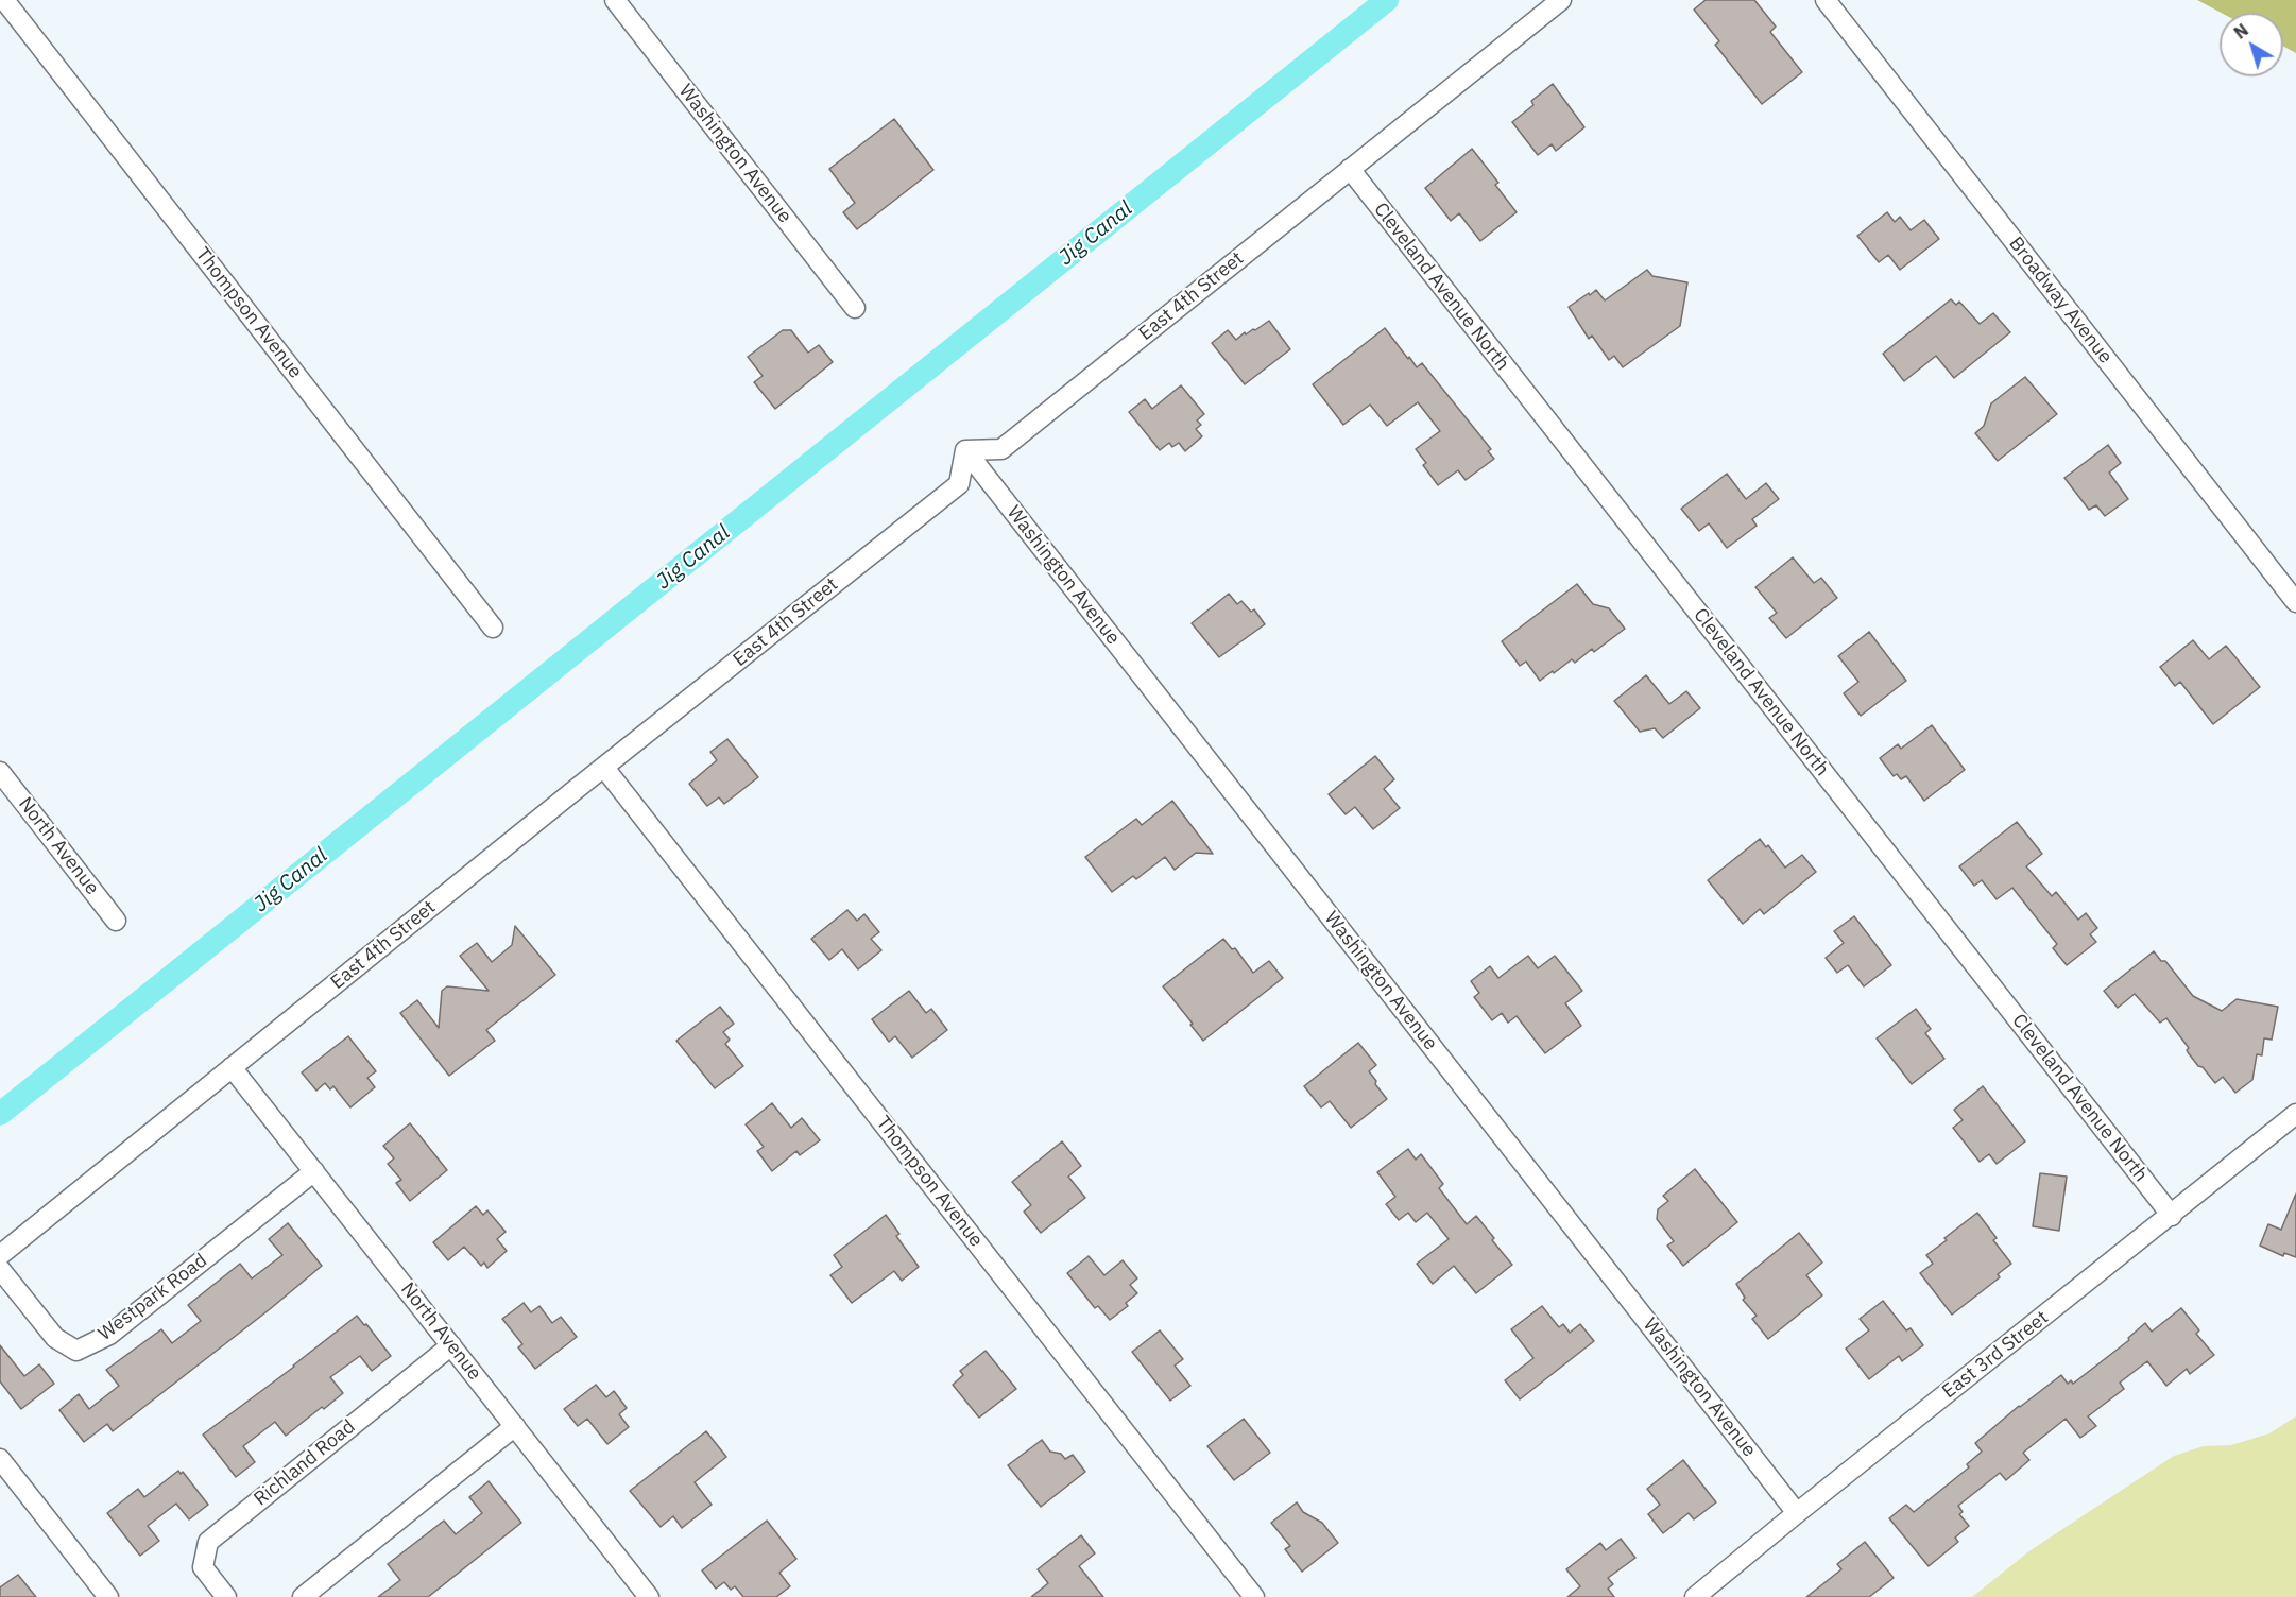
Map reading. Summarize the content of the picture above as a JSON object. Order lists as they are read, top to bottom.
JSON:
{
  "streets": {
    "street": [
      "Washington Avenue",
      "Cleveland Avenue North",
      "East 4th Street",
      "Broadway Avenue",
      "Thompson Avenue",
      "North Avenue",
      "Westpark Road",
      "East 3rd Street",
      "Richland Road"
    ]
  },
  "crossings": [
    ["Washington Avenue", "East 4th Street"],
    ["Washington Avenue", "East 3rd Street"],
    ["Cleveland Avenue North", "East 4th Street"],
    ["Cleveland Avenue North", "East 3rd Street"],
    ["East 4th Street", "Thompson Avenue"],
    ["East 4th Street", "North Avenue"],
    ["North Avenue", "Westpark Road"],
    ["North Avenue", "Richland Road"]
  ],
  "water": ["Jig Canal"],
  "north": "top left"
}
